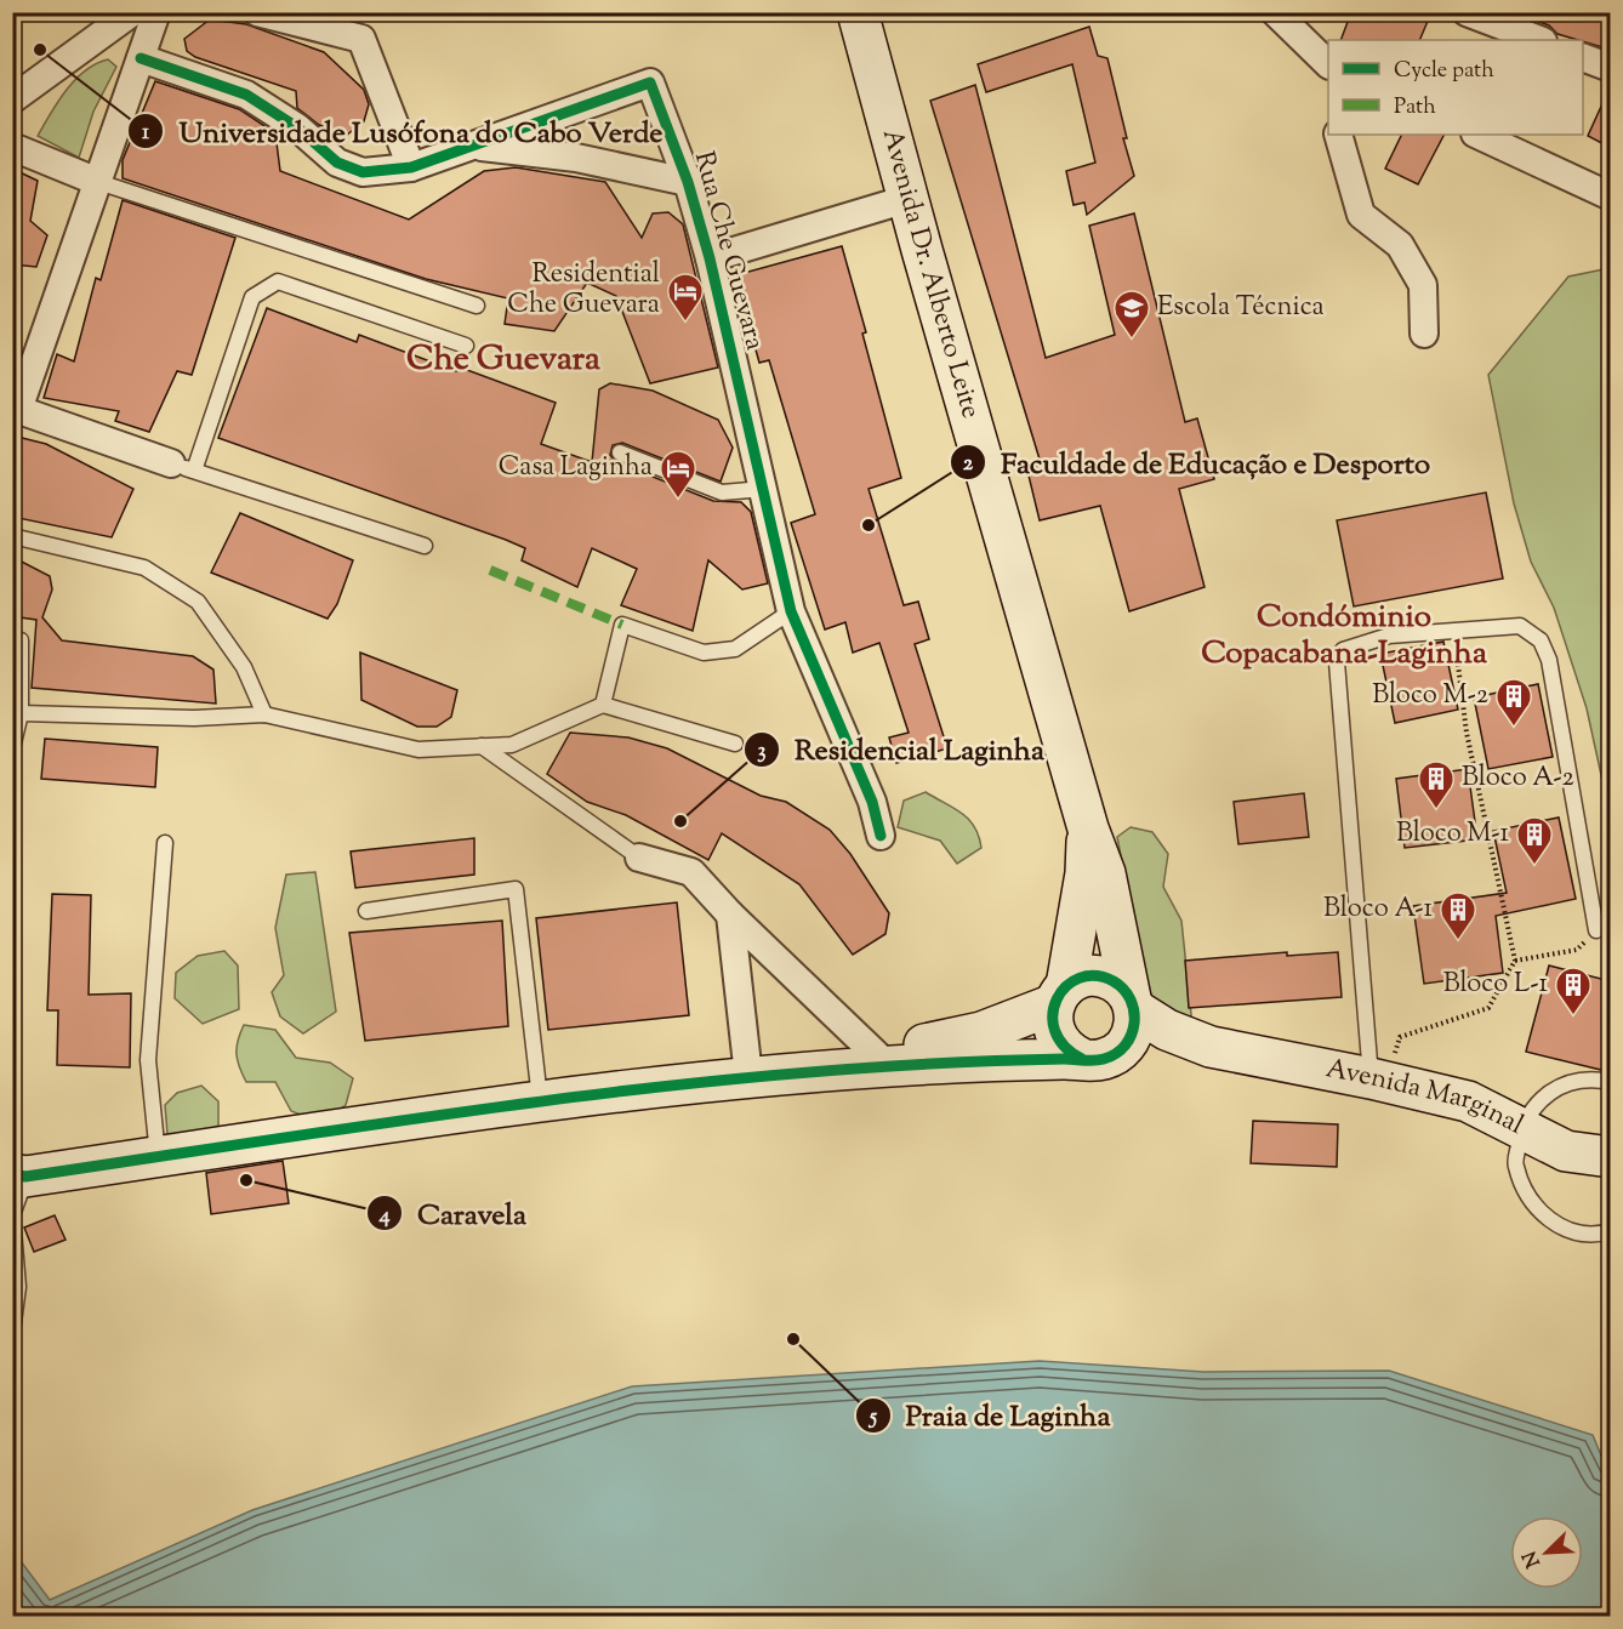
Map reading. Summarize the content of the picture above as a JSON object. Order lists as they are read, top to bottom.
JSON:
{
  "streets": {
    "street": ["Rua Che Guevara", "Avenida Dr. Alberto Leite", "Avenida Marginal"]
  },
  "crossings": [
    ["Avenida Dr. Alberto Leite", "Avenida Marginal"]
  ],
  "districts": ["Che Guevara", "Condóminio Copacabana-Laginha"],
  "places": {
    "other": [
      "Universidade Lusófona do Cabo Verde",
      "Faculdade de Educação e Desporto",
      "Residencial Laginha",
      "Caravela",
      "Praia de Laginha"
    ],
    "hotel": ["Residential Che Guevara", "Casa Laginha"],
    "school or university": ["Escola Técnica"],
    "building": [
      "Bloco M-2",
      "Bloco A-2",
      "Bloco M-1",
      "Bloco A-1",
      "Bloco L-1"
    ]
  },
  "legend": ["Cycle path", "Path"],
  "north": "bottom left"
}
